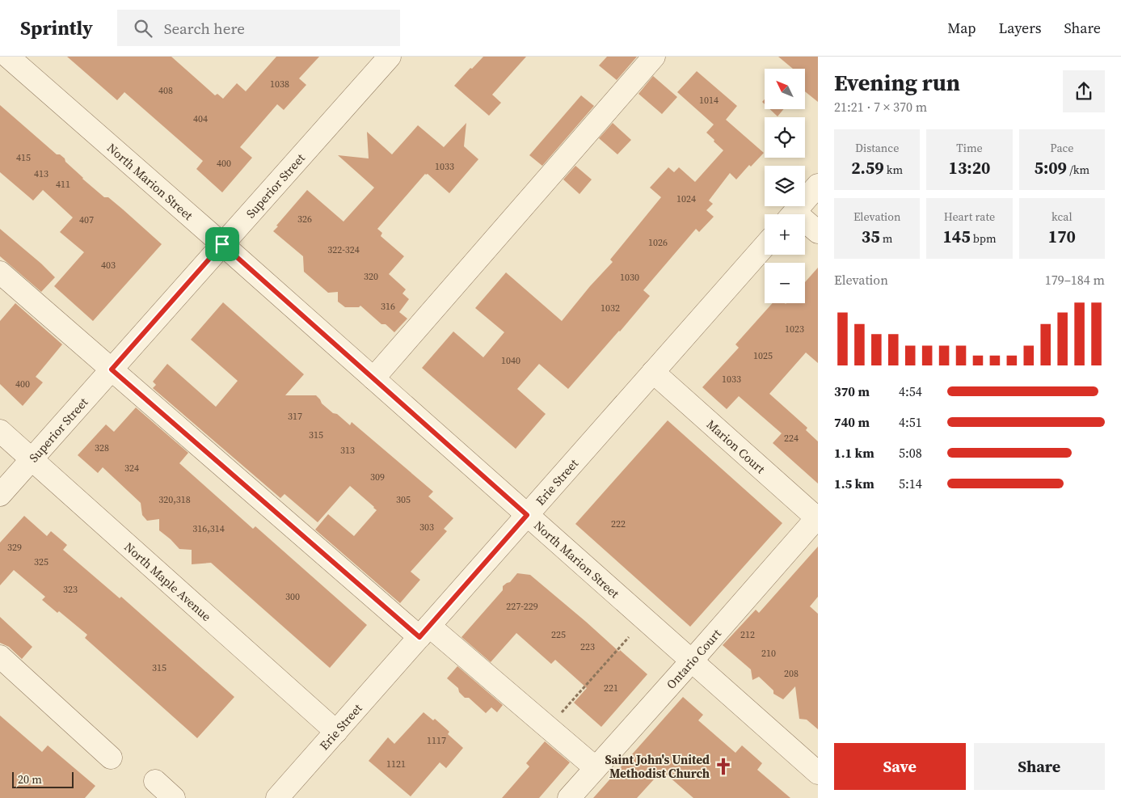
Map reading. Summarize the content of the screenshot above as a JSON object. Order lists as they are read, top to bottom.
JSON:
{
  "streets": {
    "street": [
      "North Marion Street",
      "Superior Street",
      "Marion Court",
      "Erie Street",
      "North Maple Avenue",
      "Ontario Court"
    ]
  },
  "crossings": [
    ["North Marion Street", "Superior Street"],
    ["North Marion Street", "Erie Street"],
    ["North Marion Street", "Ontario Court"],
    ["Superior Street", "North Maple Avenue"],
    ["Marion Court", "Erie Street"],
    ["Marion Court", "Ontario Court"],
    ["Erie Street", "North Maple Avenue"]
  ],
  "places": {
    "church": ["Saint John's United Methodist Church"]
  },
  "house_numbers": [
    "1038",
    "408",
    "1014",
    "404",
    "415",
    "400",
    "1033",
    "413",
    "411",
    "1024",
    "326",
    "407",
    "1026",
    "322-324",
    "403",
    "320",
    "1030",
    "316",
    "1032",
    "1023",
    "1025",
    "1040",
    "1033",
    "400",
    "317",
    "315",
    "224",
    "328",
    "313",
    "324",
    "309",
    "320,318",
    "305",
    "222",
    "303",
    "316,314",
    "329",
    "325",
    "323",
    "300",
    "227-229",
    "225",
    "212",
    "223",
    "210",
    "315",
    "208",
    "221",
    "1117",
    "1121"
  ],
  "scale_bar": "20 m",
  "north": "top left",
  "page": {
    "header": "Sprintly",
    "search": "Search here",
    "nav": ["Map", "Layers", "Share"],
    "heading": ["Evening run", "21:21 · 7 × 370 m"],
    "map_buttons": ["+", "−"],
    "stats": [
      ["Distance", "2.59 km"],
      ["Time", "13:20"],
      ["Pace", "5:09 /km"],
      ["Elevation", "35 m"],
      ["Heart rate", "145 bpm"],
      ["kcal", "170"]
    ],
    "chart": ["Elevation", "179–184 m"],
    "list": [
      {
        "name": "370 m",
        "note": "4:54"
      },
      {
        "name": "740 m",
        "note": "4:51"
      },
      {
        "name": "1.1 km",
        "note": "5:08"
      },
      {
        "name": "1.5 km",
        "note": "5:14"
      }
    ],
    "buttons": ["Save", "Share"],
    "scale": "20 m"
  }
}
